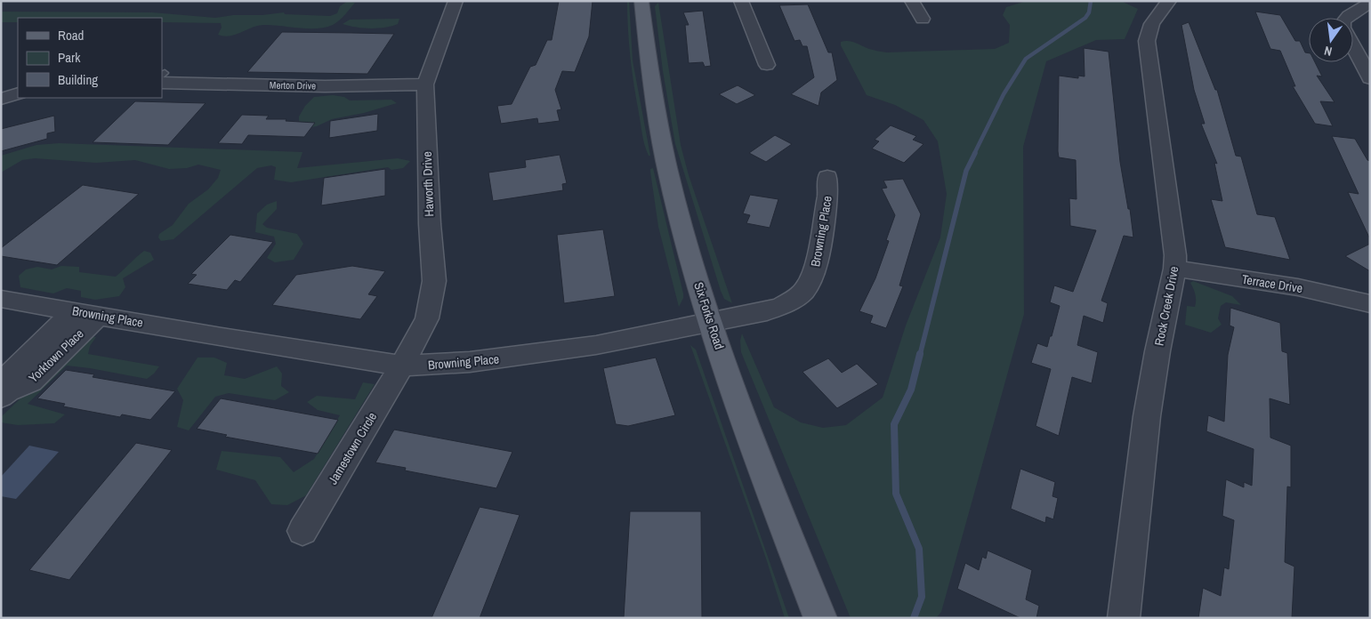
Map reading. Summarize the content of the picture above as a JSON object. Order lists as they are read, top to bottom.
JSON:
{
  "streets": {
    "main road": ["Six Forks Road"],
    "street": [
      "Merton Drive",
      "Haworth Drive",
      "Browning Place",
      "Terrace Drive",
      "Rock Creek Drive",
      "Yorktown Place",
      "Jamestown Circle"
    ]
  },
  "crossings": [
    ["Merton Drive", "Haworth Drive"],
    ["Haworth Drive", "Browning Place"],
    ["Haworth Drive", "Jamestown Circle"],
    ["Browning Place", "Six Forks Road"],
    ["Browning Place", "Yorktown Place"],
    ["Browning Place", "Jamestown Circle"],
    ["Terrace Drive", "Rock Creek Drive"]
  ],
  "legend": ["Road", "Park", "Building"],
  "north": "bottom"
}
